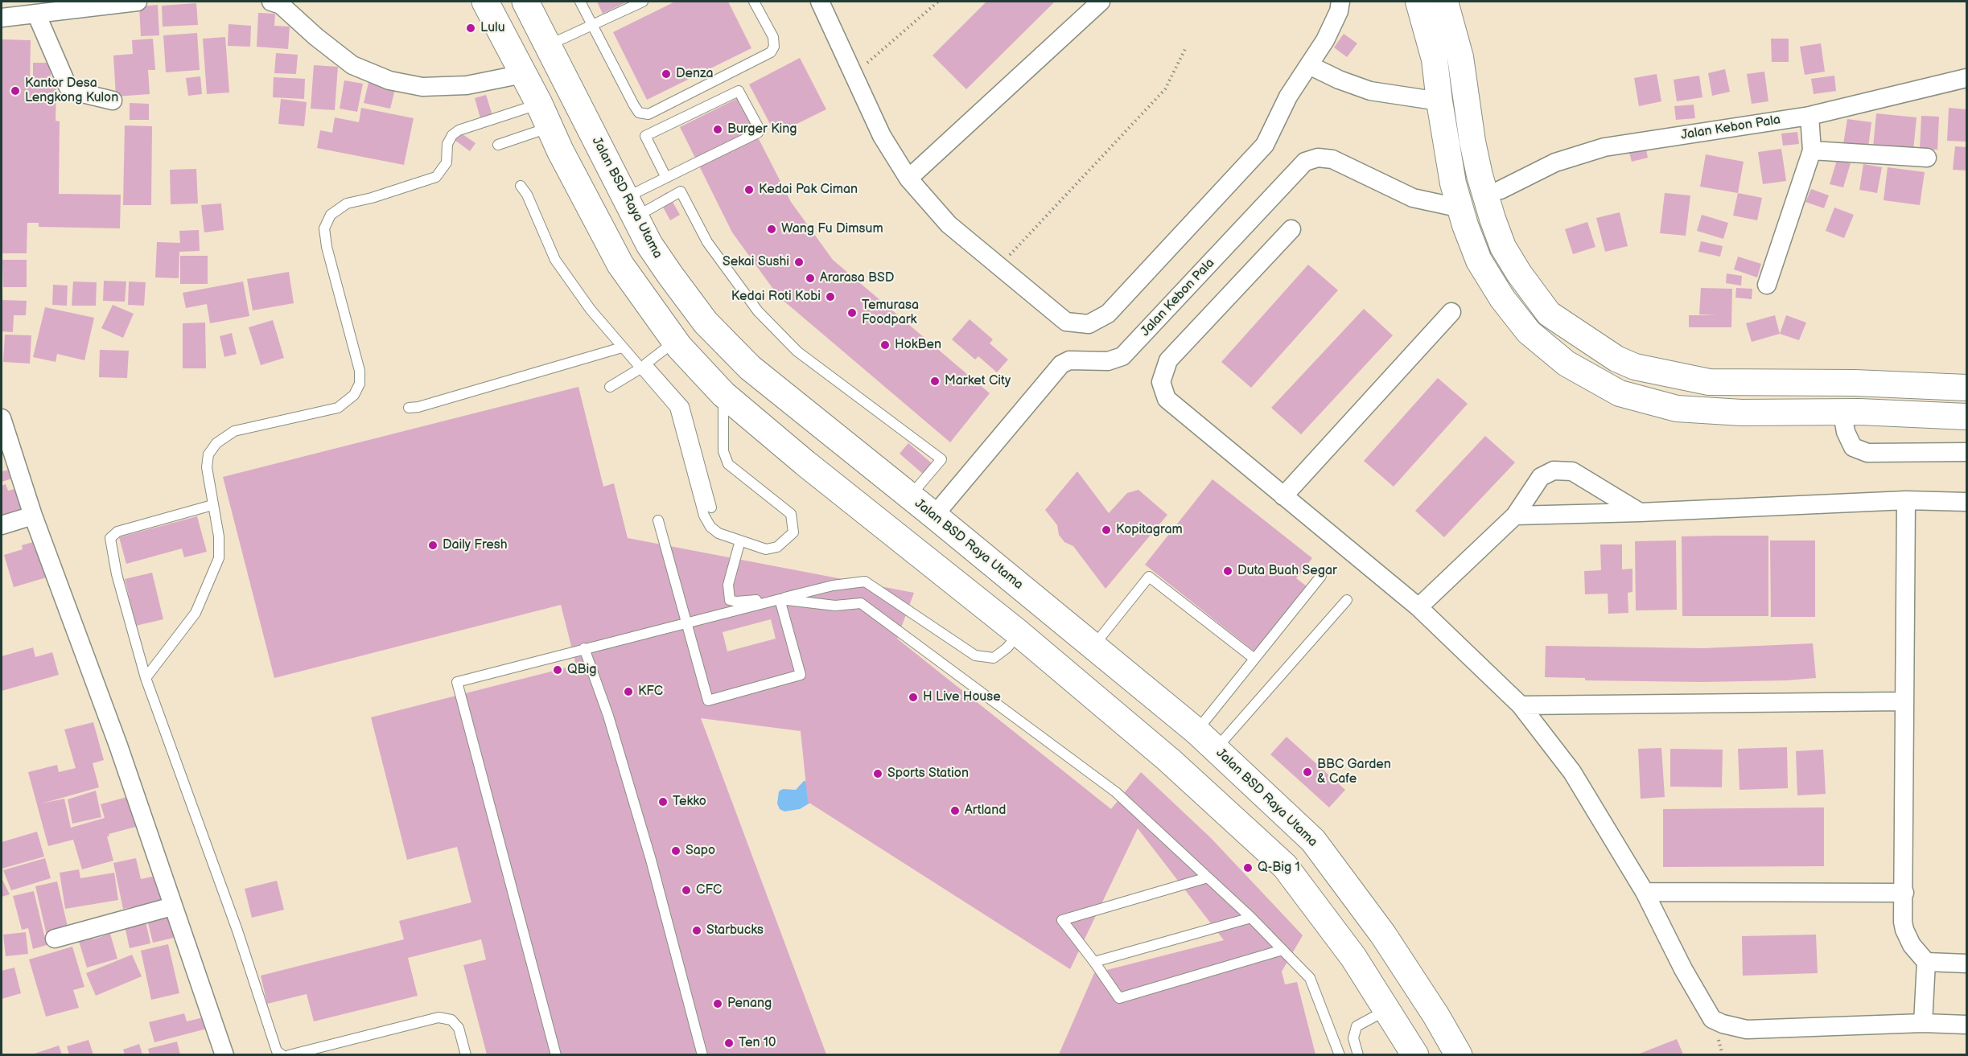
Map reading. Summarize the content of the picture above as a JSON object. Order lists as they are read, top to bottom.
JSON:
{
  "streets": {
    "main road": ["Jalan BSD Raya Utama"],
    "street": ["Jalan Kebon Pala"]
  },
  "crossings": [
    ["Jalan Kebon Pala", "Jalan BSD Raya Utama"]
  ],
  "places": [
    "Lulu",
    "Denza",
    "Kantor Desa Lengkong Kulon",
    "Burger King",
    "Kedai Pak Ciman",
    "Wang Fu Dimsum",
    "Sekai Sushi",
    "Ararasa BSD",
    "Kedai Roti Kobi",
    "Temurasa Foodpark",
    "HokBen",
    "Market City",
    "Kopitagram",
    "Daily Fresh",
    "Duta Buah Segar",
    "QBig",
    "KFC",
    "H Live House",
    "BBC Garden & Cafe",
    "Sports Station",
    "Tekko",
    "Artland",
    "Sapo",
    "Q-Big 1",
    "CFC",
    "Starbucks",
    "Penang",
    "Ten 10"
  ]
}
